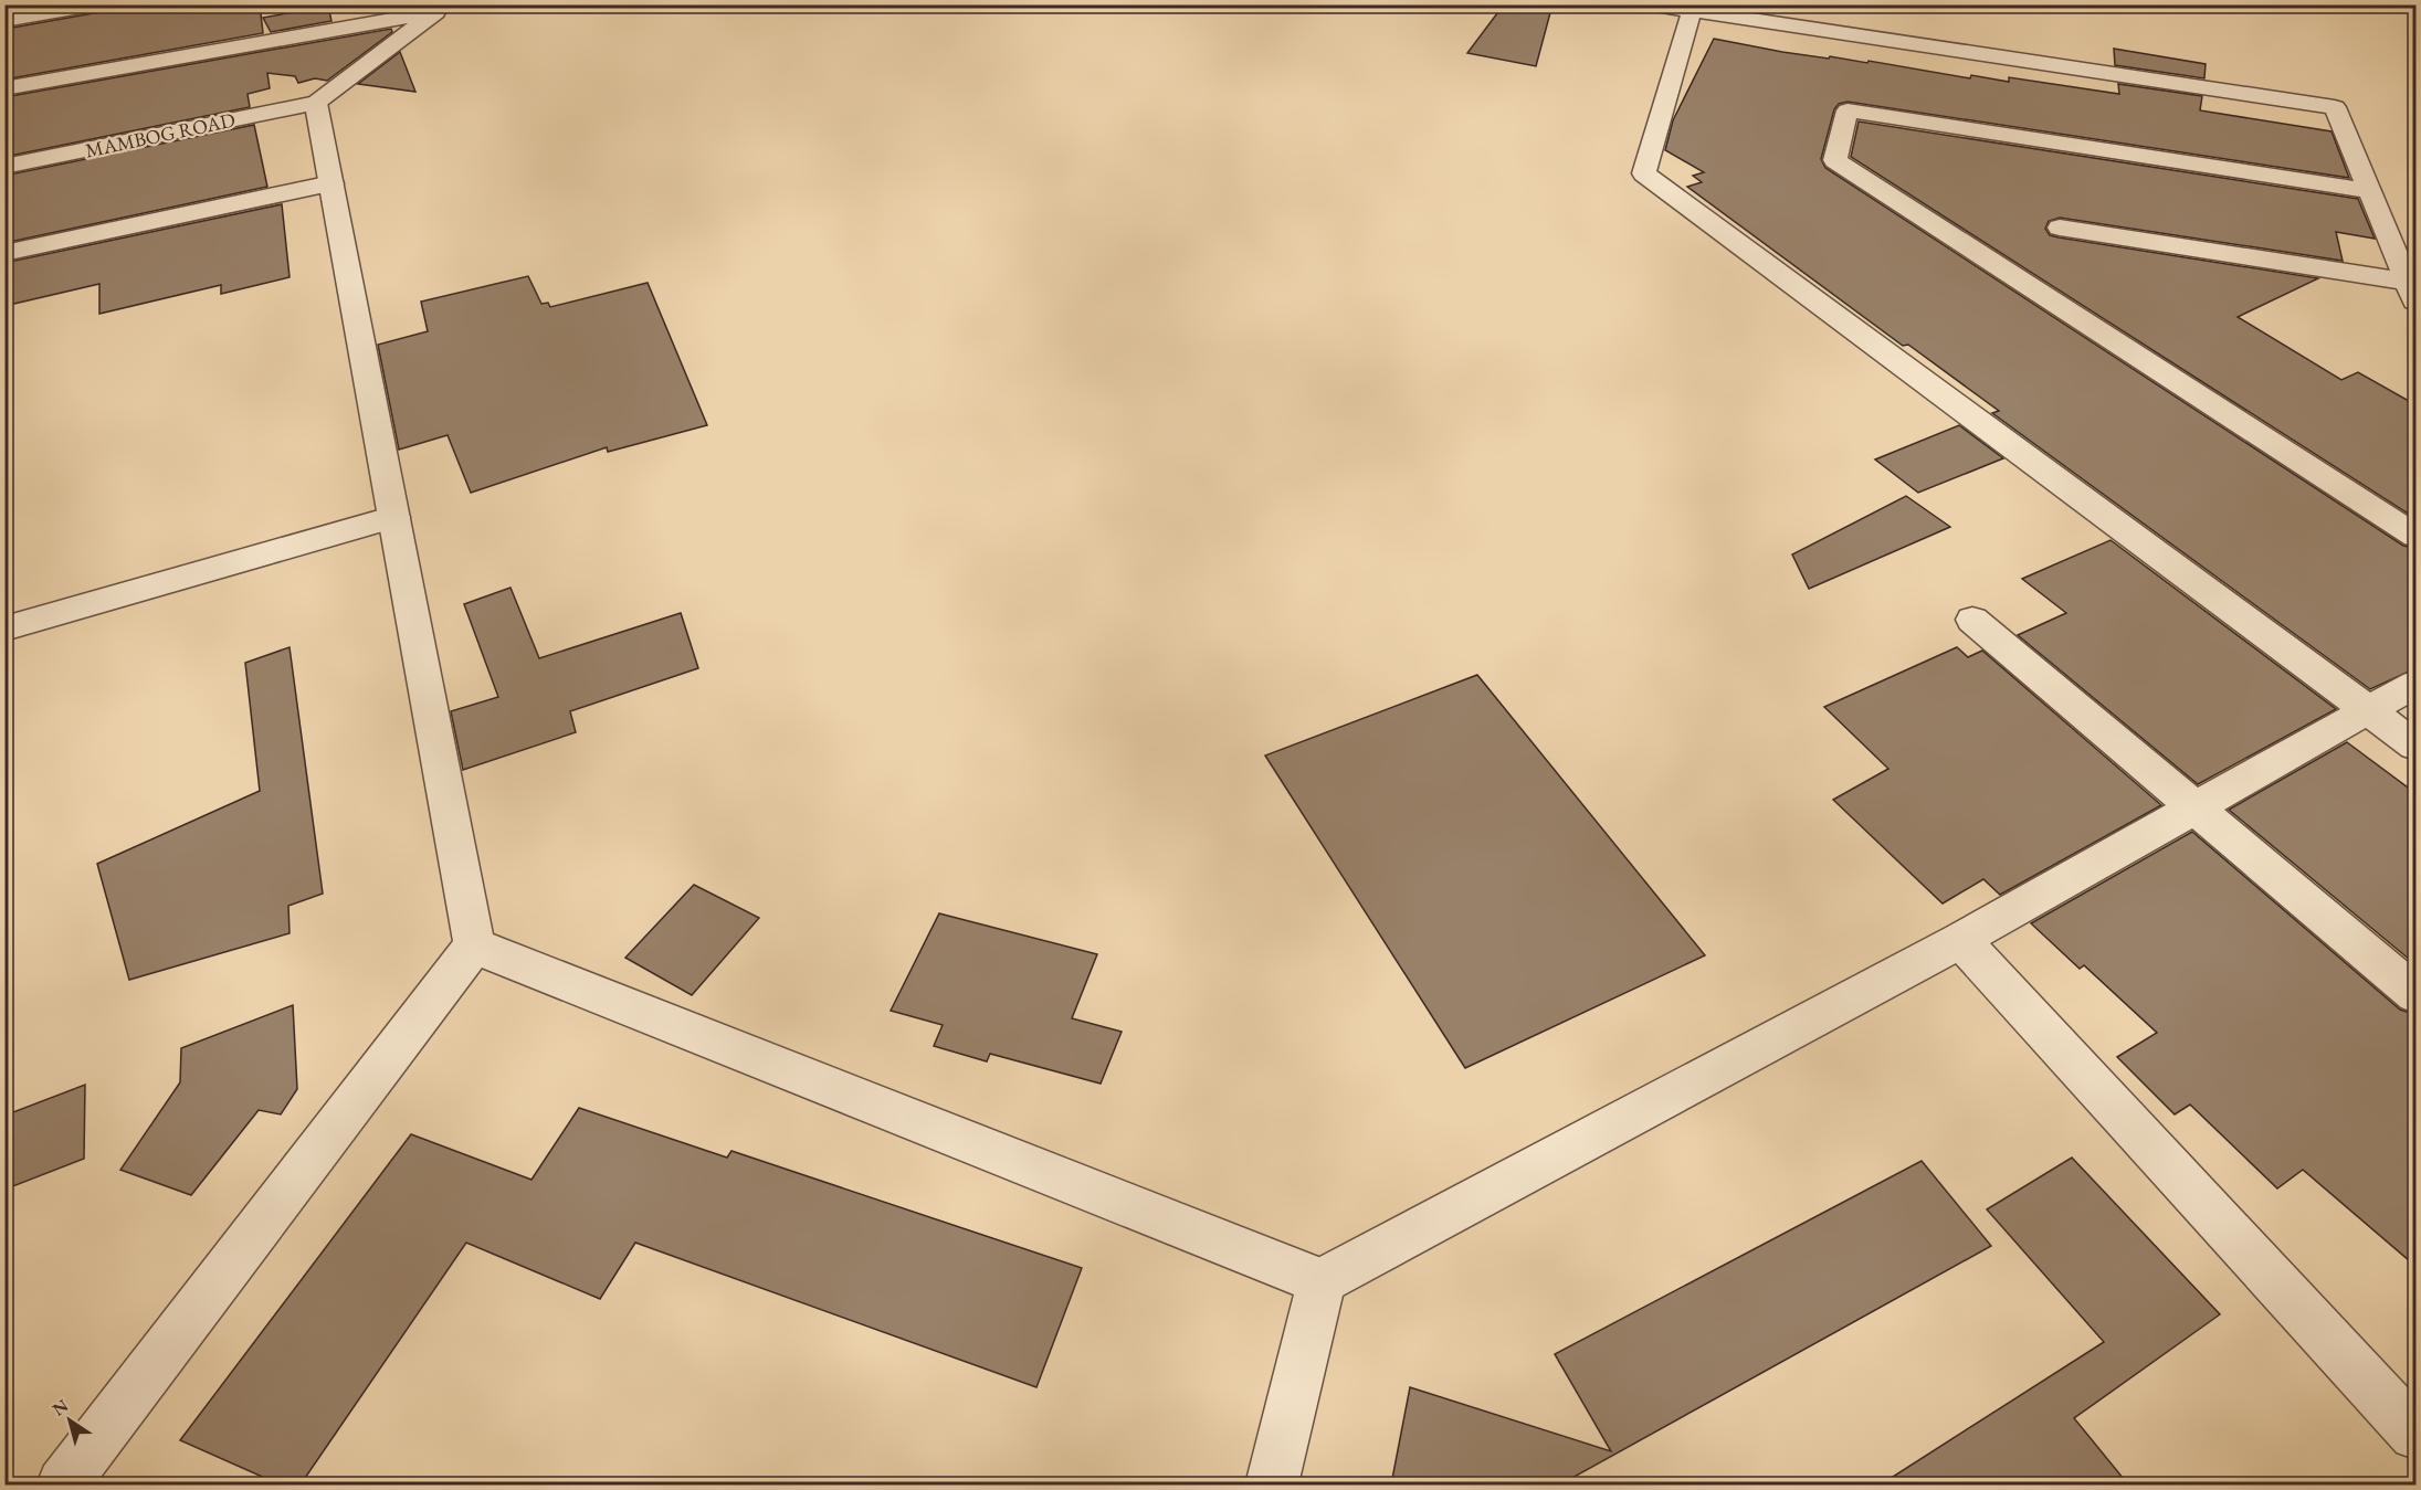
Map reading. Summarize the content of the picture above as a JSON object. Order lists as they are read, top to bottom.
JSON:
{
  "streets": {
    "street": ["MAMBOG ROAD"]
  },
  "north": "top left"
}
